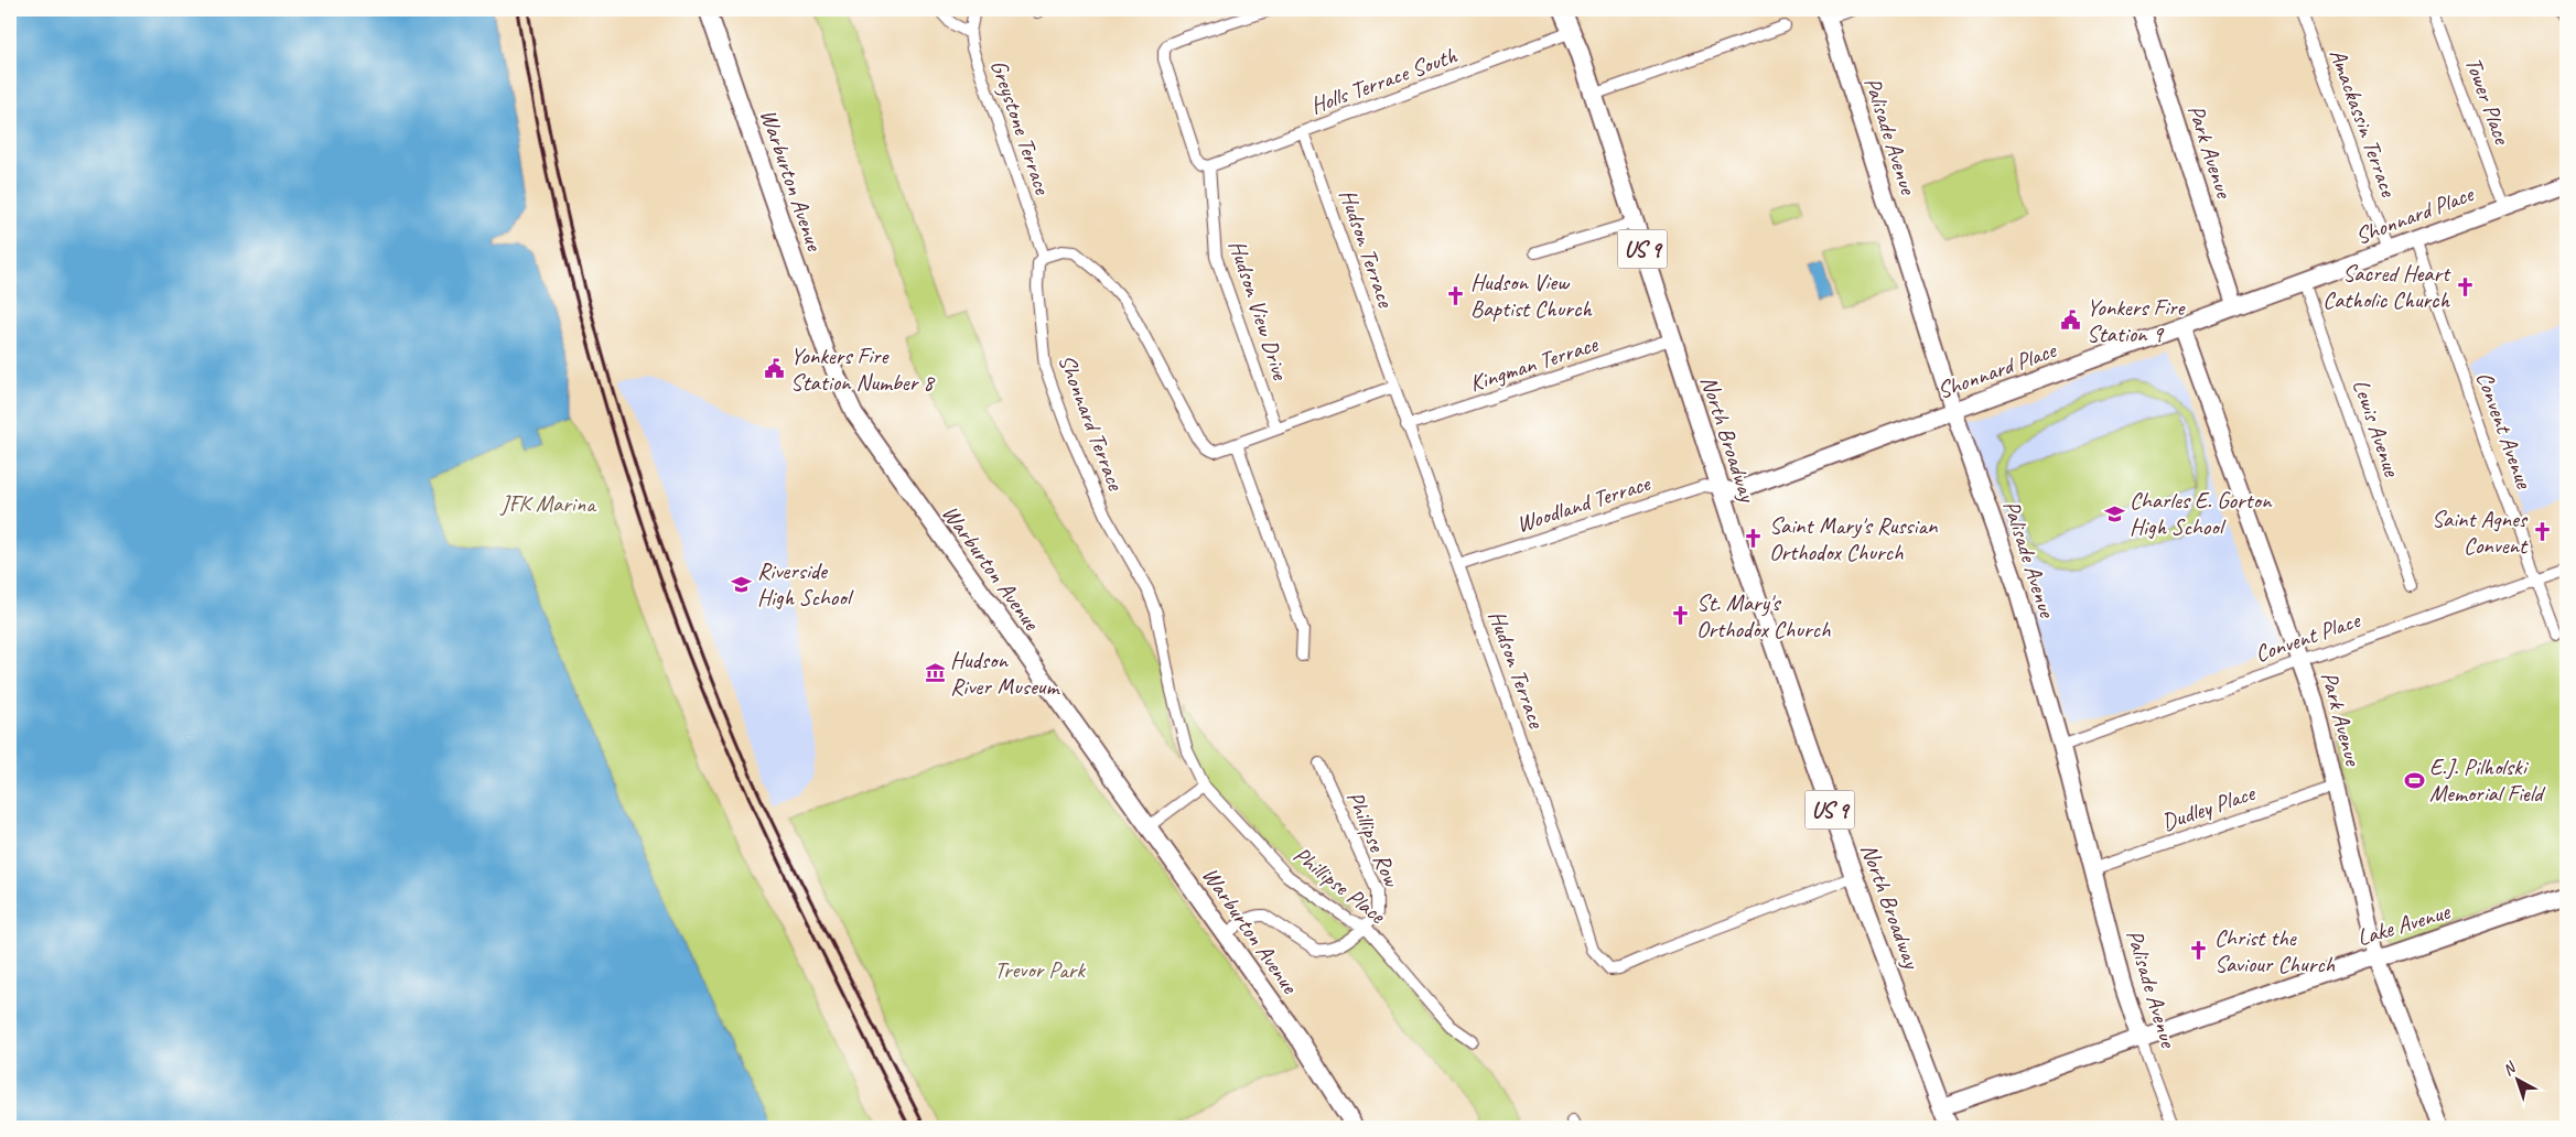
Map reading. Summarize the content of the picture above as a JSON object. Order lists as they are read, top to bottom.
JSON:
{
  "streets": {
    "main road": ["US 9", "North Broadway"],
    "street": [
      "Holls Terrace South",
      "Tower Place",
      "Amackassin Terrace",
      "Greystone Terrace",
      "Palisade Avenue",
      "Park Avenue",
      "Warburton Avenue",
      "Shonnard Place",
      "Hudson Terrace",
      "Hudson View Drive",
      "Kingman Terrace",
      "Shonnard Terrace",
      "Lewis Avenue",
      "Convent Avenue",
      "Woodland Terrace",
      "Convent Place",
      "Dudley Place",
      "Phillipse Row",
      "Phillipse Place",
      "Lake Avenue"
    ]
  },
  "crossings": [
    ["Holls Terrace South", "Hudson Terrace"],
    ["Holls Terrace South", "Hudson View Drive"],
    ["Holls Terrace South", "North Broadway"],
    ["Tower Place", "Shonnard Place"],
    ["Amackassin Terrace", "Shonnard Place"],
    ["Greystone Terrace", "Shonnard Terrace"],
    ["Palisade Avenue", "Shonnard Place"],
    ["Palisade Avenue", "Convent Place"],
    ["Palisade Avenue", "Dudley Place"],
    ["Palisade Avenue", "Lake Avenue"],
    ["Park Avenue", "Shonnard Place"],
    ["Park Avenue", "Convent Place"],
    ["Park Avenue", "Dudley Place"],
    ["Park Avenue", "Lake Avenue"],
    ["Shonnard Place", "Lewis Avenue"],
    ["Shonnard Place", "Convent Avenue"],
    ["Shonnard Place", "North Broadway"],
    ["Shonnard Place", "Woodland Terrace"],
    ["Hudson Terrace", "Kingman Terrace"],
    ["Hudson Terrace", "North Broadway"],
    ["Hudson Terrace", "Woodland Terrace"],
    ["Kingman Terrace", "North Broadway"],
    ["Shonnard Terrace", "Phillipse Place"],
    ["Convent Avenue", "Convent Place"],
    ["North Broadway", "Woodland Terrace"],
    ["North Broadway", "Lake Avenue"],
    ["Phillipse Row", "Phillipse Place"]
  ],
  "parks": ["JFK Marina", "Trevor Park"],
  "places": {
    "church": [
      "Sacred Heart Catholic Church",
      "Hudson View Baptist Church",
      "Saint Agnes Convent",
      "Saint Mary's Russian Orthodox Church",
      "St. Mary's Orthodox Church",
      "Christ the Saviour Church"
    ],
    "public building": ["Yonkers Fire Station 9", "Yonkers Fire Station Number 8"],
    "school or university": ["Charles E. Gorton High School", "Riverside High School"],
    "museum": ["Hudson River Museum"],
    "sports": ["E.J. Pilholski Memorial Field"]
  },
  "north": "top left"
}
